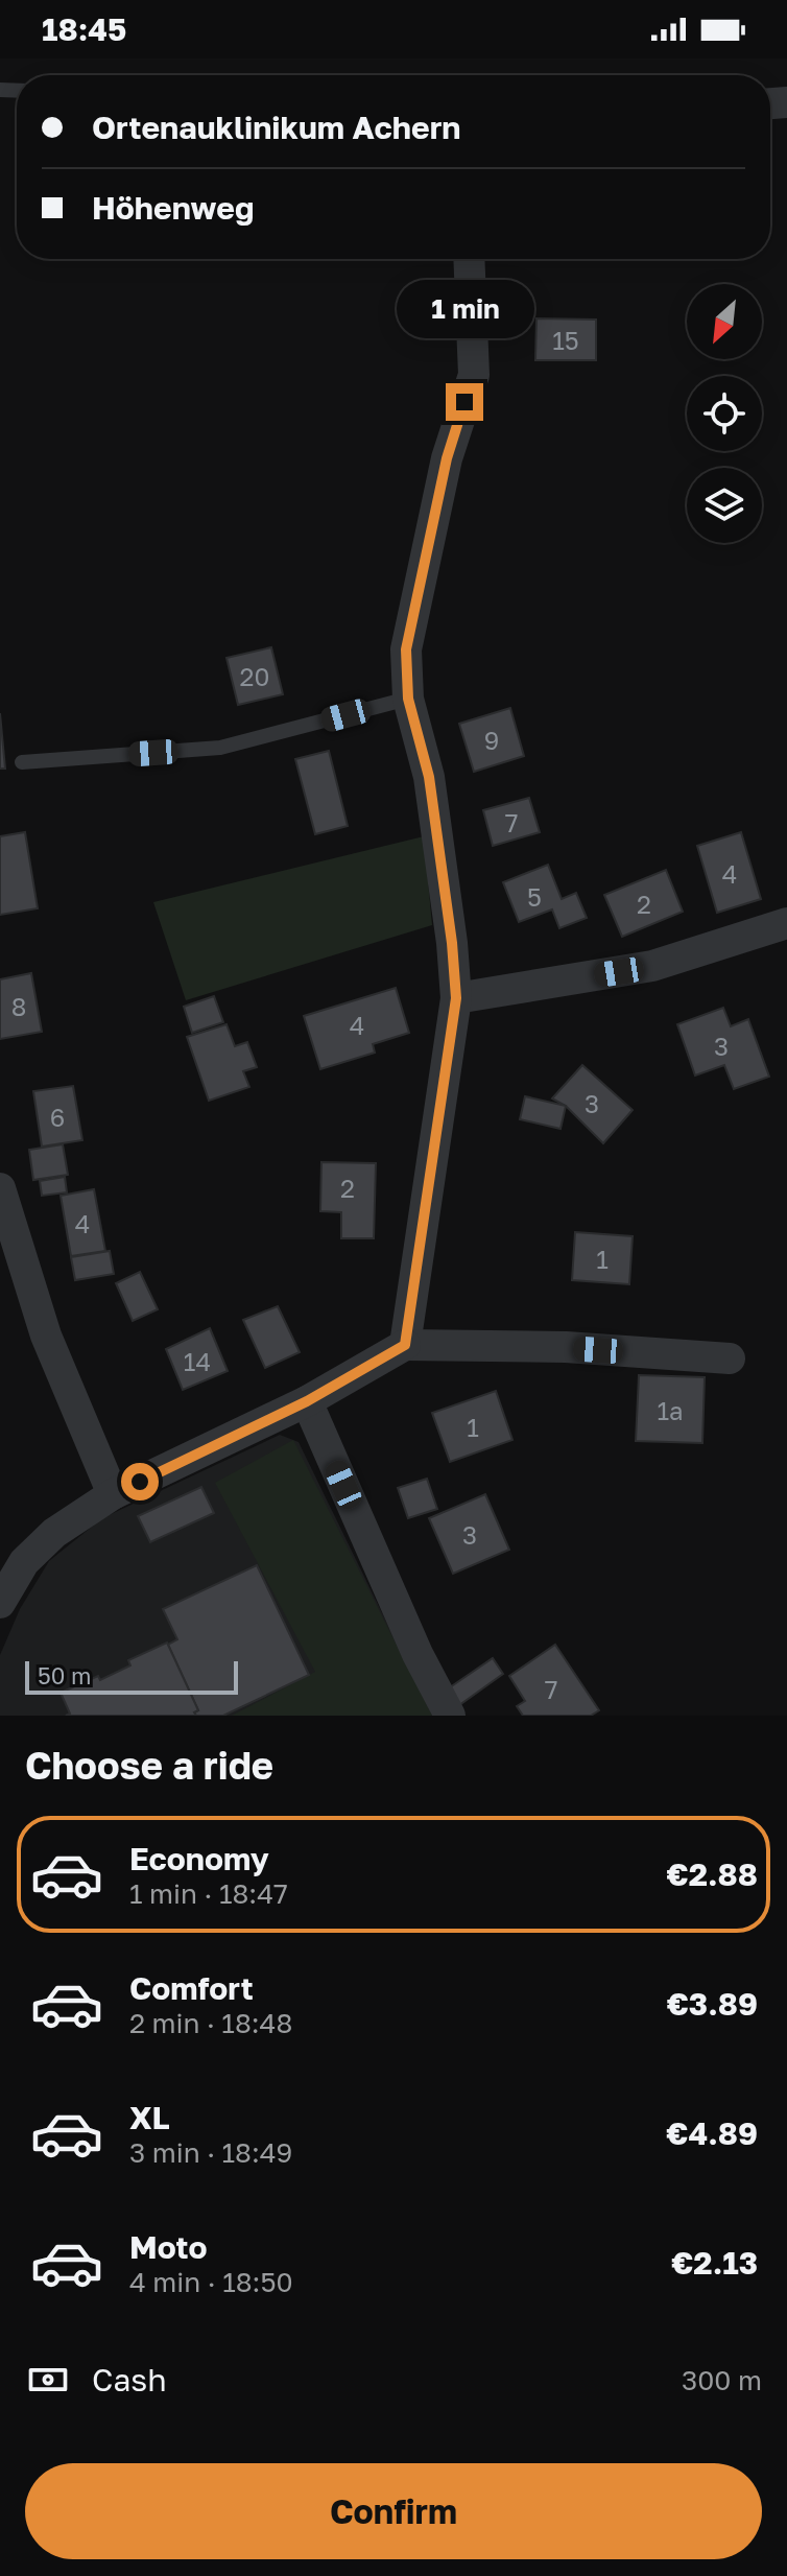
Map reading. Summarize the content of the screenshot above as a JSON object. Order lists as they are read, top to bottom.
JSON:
{
  "house_numbers": [
    "15",
    "20",
    "9",
    "7",
    "4",
    "5",
    "2",
    "8",
    "4",
    "3",
    "3",
    "6",
    "2",
    "4",
    "1",
    "14",
    "1a",
    "1",
    "3",
    "7"
  ],
  "scale_bar": "50 m",
  "north": "bottom left",
  "page": {
    "status": "18:45",
    "banner": ["Ortenauklinikum Achern", "Höhenweg"],
    "bubble": "1 min",
    "scale": "50 m",
    "heading": "Choose a ride",
    "list": [
      {
        "name": "Economy",
        "note": "1 min · 18:47",
        "value": "€2.88"
      },
      {
        "name": "Comfort",
        "note": "2 min · 18:48",
        "value": "€3.89"
      },
      {
        "name": "XL",
        "note": "3 min · 18:49",
        "value": "€4.89"
      },
      {
        "name": "Moto",
        "note": "4 min · 18:50",
        "value": "€2.13"
      }
    ],
    "pay": ["Cash", "300 m"],
    "buttons": "Confirm"
  }
}
